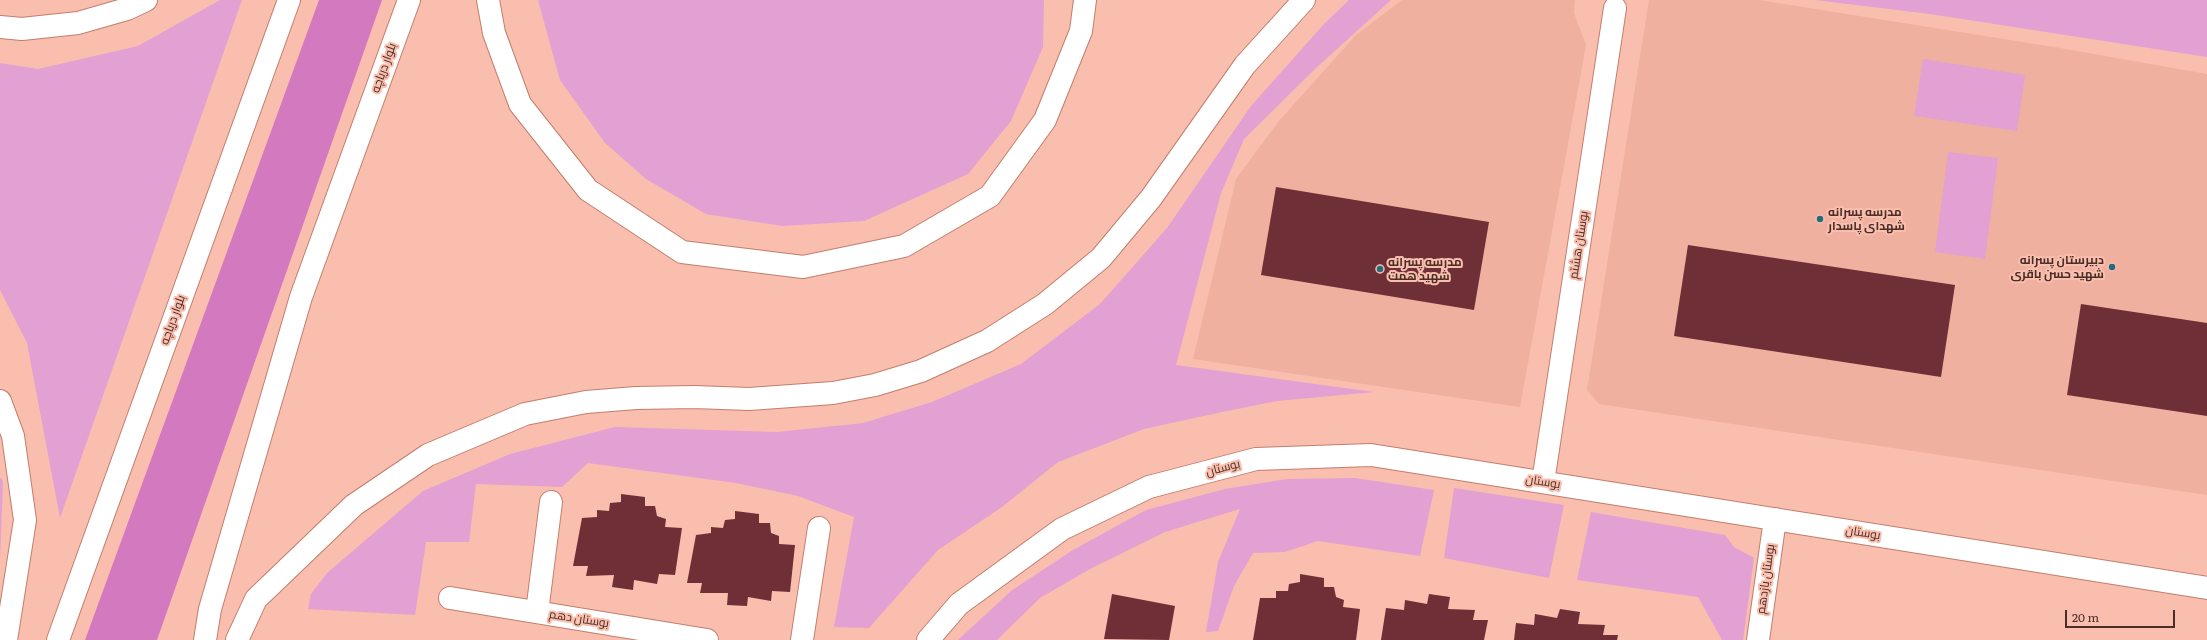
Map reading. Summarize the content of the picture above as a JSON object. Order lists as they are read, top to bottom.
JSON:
{
  "streets": {
    "main road": [
      "بلوار دریاچه",
      "بوستان هشتم",
      "بوستان",
      "بوستان یازدهم",
      "بوستان دهم"
    ]
  },
  "crossings": [
    ["بوستان هشتم", "بوستان"],
    ["بوستان", "بوستان یازدهم"]
  ],
  "places": ["مدرسه پسرانه شهدای پاسدار", "دبیرستان پسرانه شهید حسن باقری", "مدرسه پسرانه شهید همت"],
  "scale_bar": "20 m"
}
